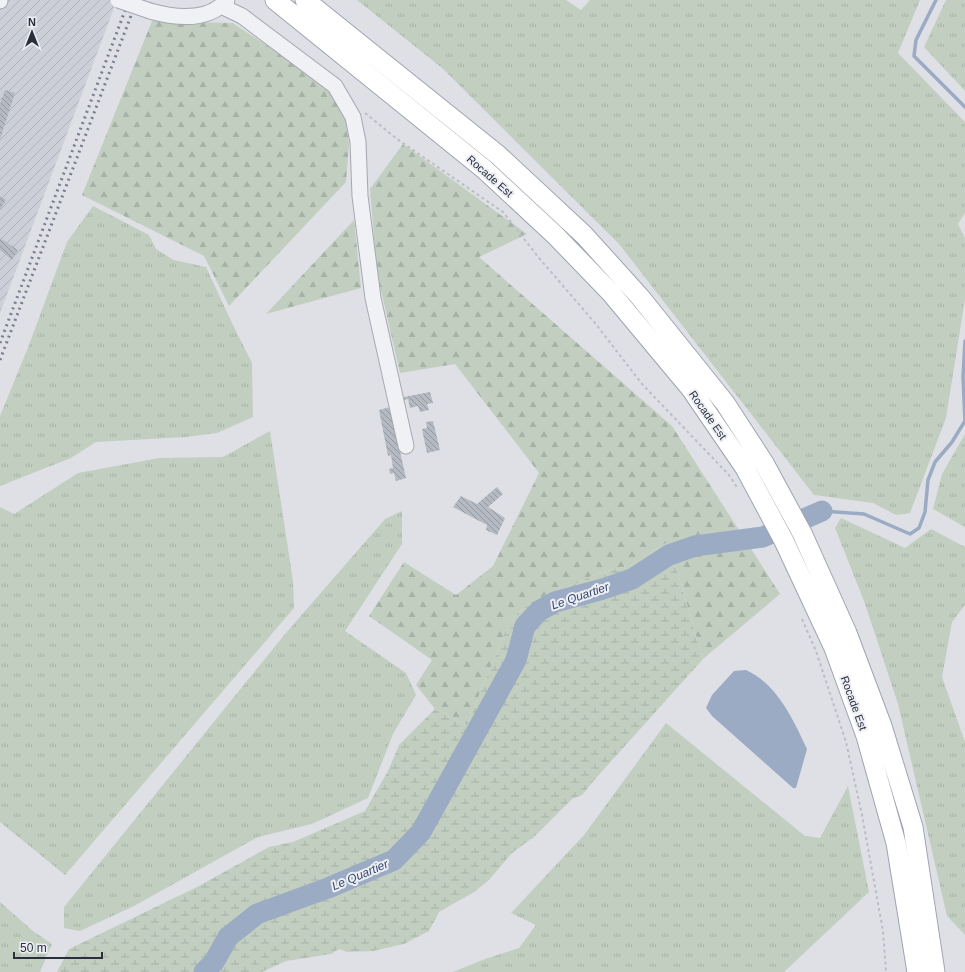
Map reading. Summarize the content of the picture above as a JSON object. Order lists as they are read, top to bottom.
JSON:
{
  "streets": {
    "main road": ["Rocade Est"]
  },
  "water": ["Le Quartier"],
  "scale_bar": "50 m",
  "north": "top"
}
